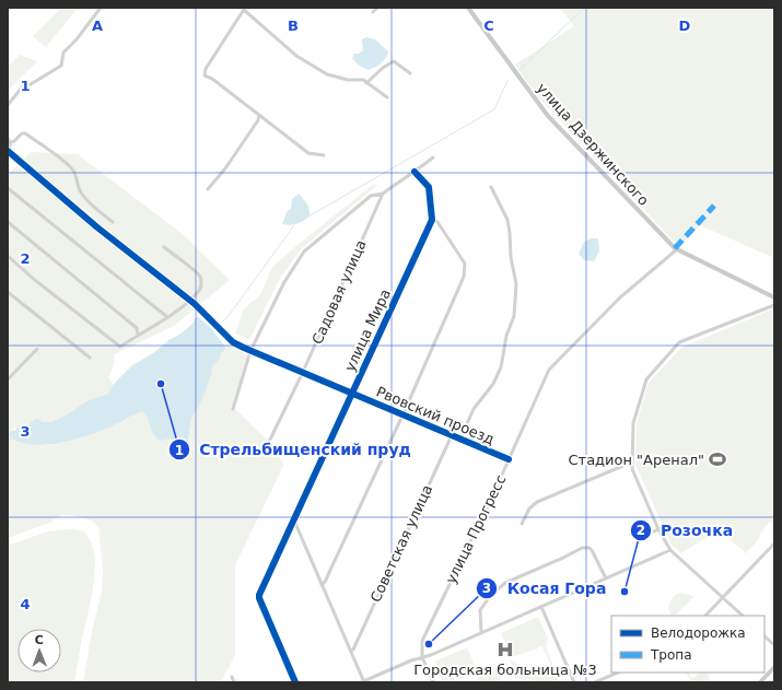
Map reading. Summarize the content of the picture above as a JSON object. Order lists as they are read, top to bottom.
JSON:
{
  "streets": {
    "street": [
      "улица Дзержинского",
      "Садовая улица",
      "улица Мира",
      "Рвовский проезд",
      "улица Прогресс",
      "Советская улица"
    ]
  },
  "crossings": [
    ["улица Дзержинского", "улица Прогресс"],
    ["Садовая улица", "Рвовский проезд"],
    ["улица Мира", "Рвовский проезд"],
    ["Рвовский проезд", "улица Прогресс"],
    ["Рвовский проезд", "Советская улица"]
  ],
  "places": {
    "other": ["Стрельбищенский пруд", "Розочка", "Косая Гора"],
    "sports": ["Стадион \"Аренал\""],
    "hospital": ["Городская больница №3"]
  },
  "legend": ["Велодорожка", "Тропа"],
  "north": "top",
  "grid": {
    "columns": [
      "A",
      "B",
      "C",
      "D"
    ],
    "rows": [
      "1",
      "2",
      "3",
      "4"
    ]
  }
}
